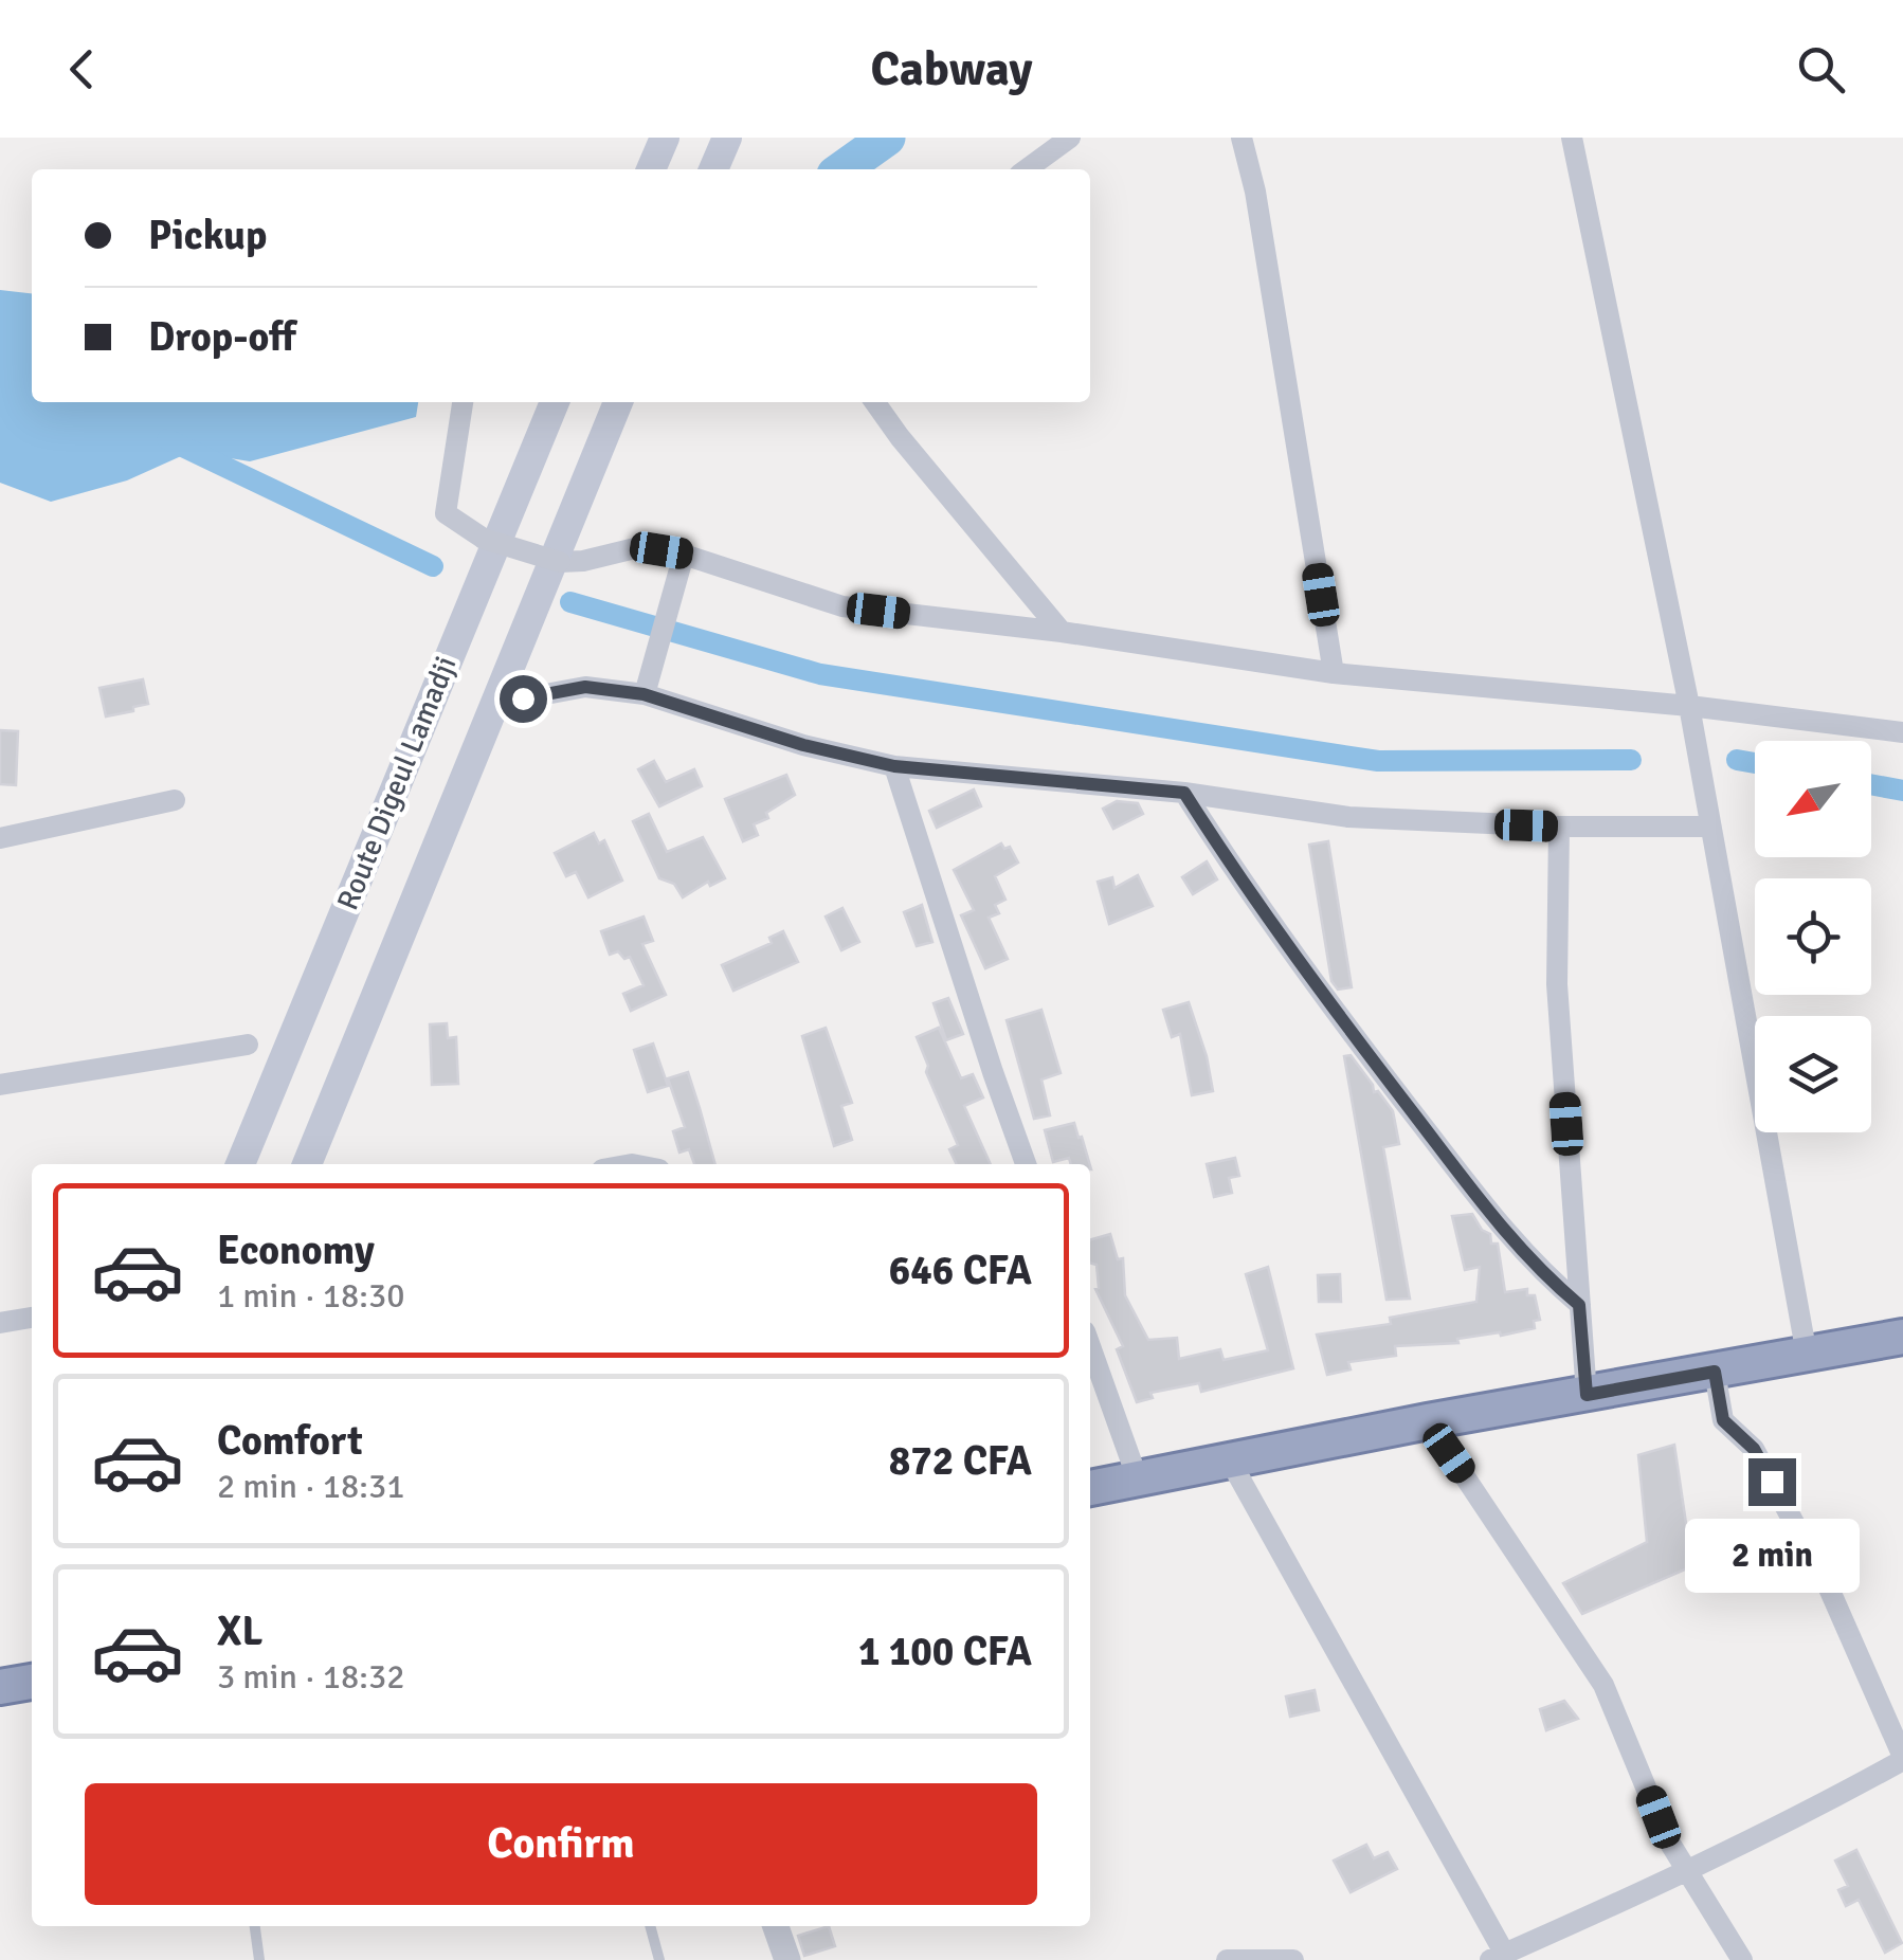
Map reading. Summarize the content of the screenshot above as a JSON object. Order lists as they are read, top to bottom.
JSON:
{
  "streets": {
    "main road": ["Route Digeul Lamadji"]
  },
  "north": "bottom left",
  "page": {
    "header": "Cabway",
    "banner": ["Pickup", "Drop-off"],
    "list": [
      {
        "name": "Economy",
        "note": "1 min · 18:30",
        "value": "646 CFA"
      },
      {
        "name": "Comfort",
        "note": "2 min · 18:31",
        "value": "872 CFA"
      },
      {
        "name": "XL",
        "note": "3 min · 18:32",
        "value": "1 100 CFA"
      }
    ],
    "bubble": "2 min",
    "buttons": "Confirm"
  }
}
